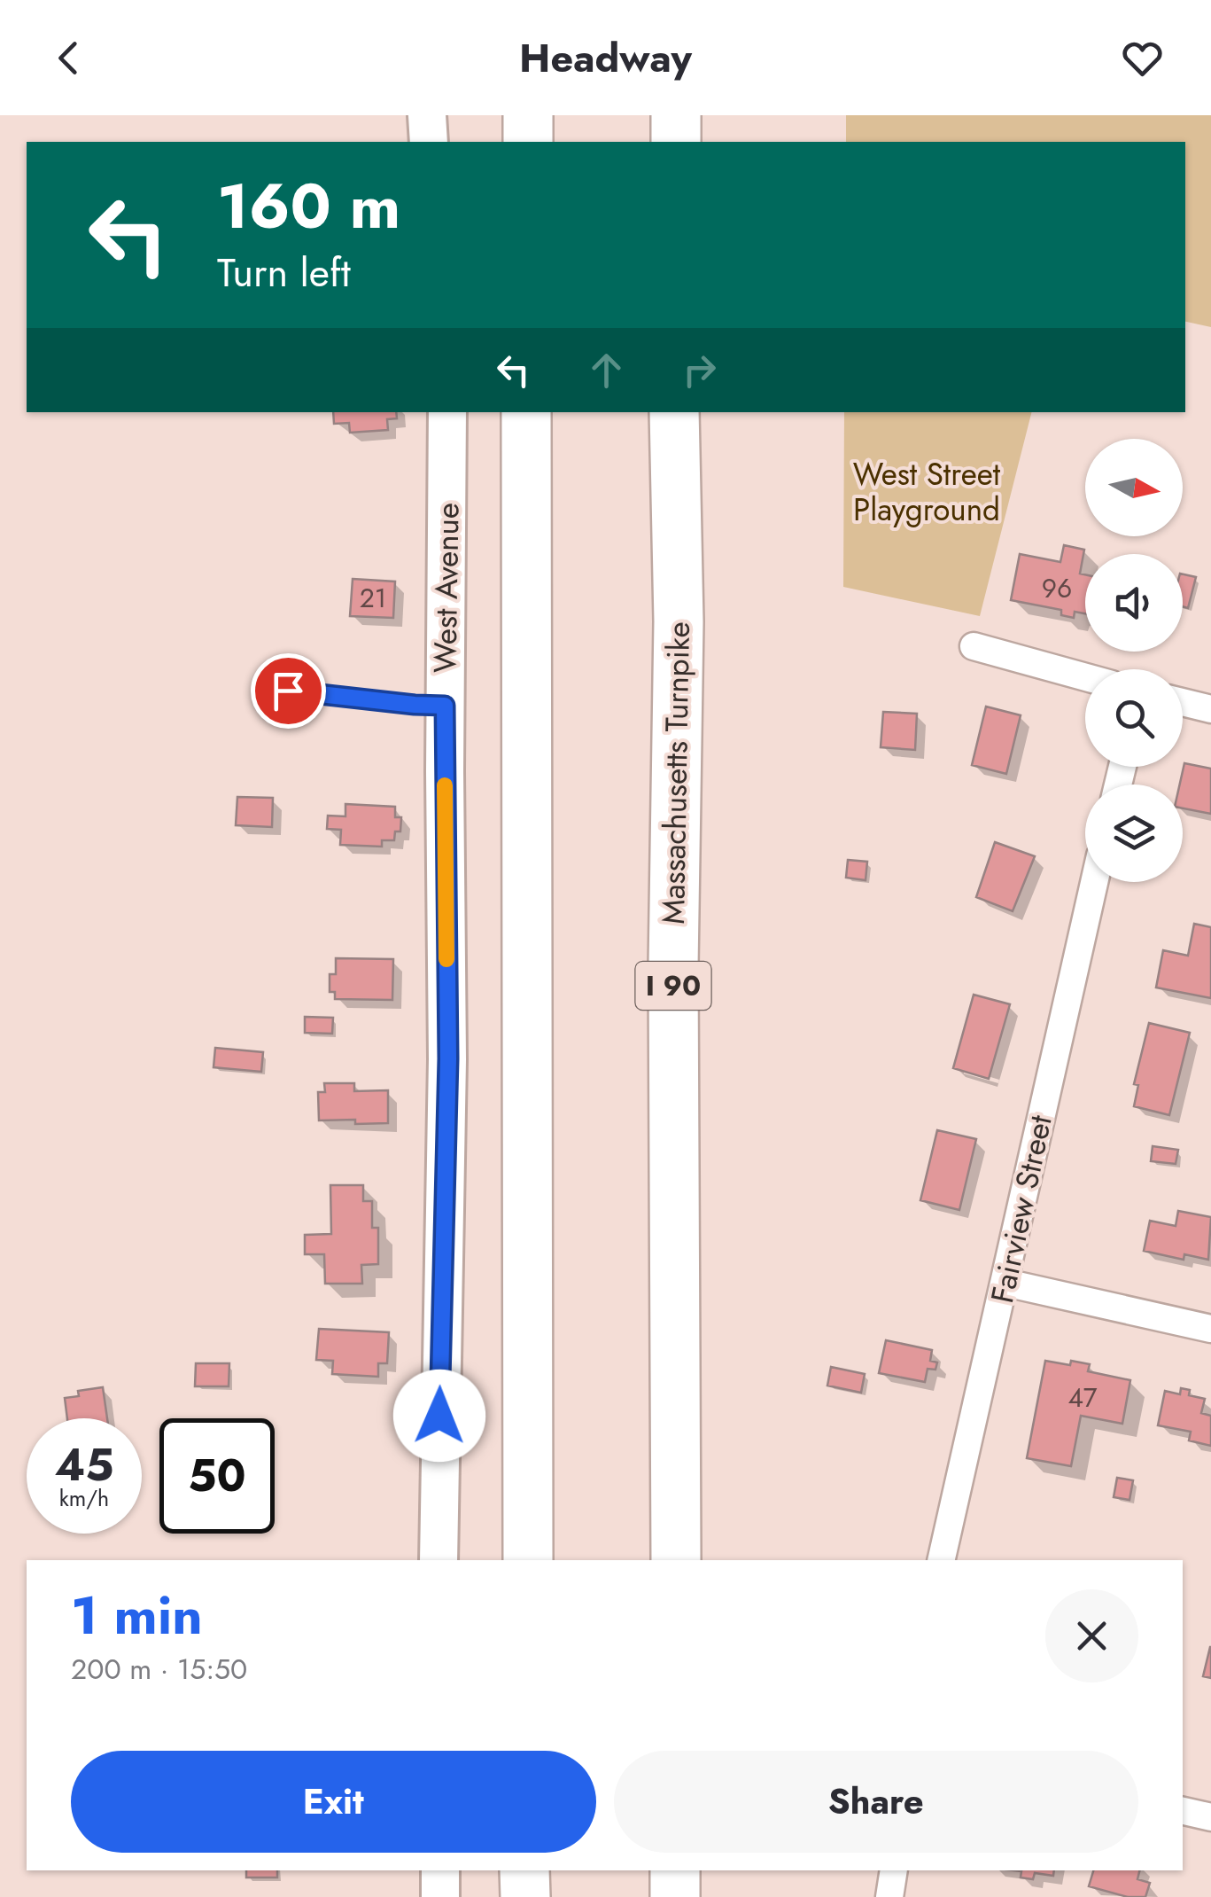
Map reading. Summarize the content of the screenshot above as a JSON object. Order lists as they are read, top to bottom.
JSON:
{
  "streets": {
    "highway": ["Massachusetts Turnpike", "I 90"],
    "main road": ["West Avenue"],
    "street": ["Fairview Street"]
  },
  "parks": ["West Street Playground"],
  "house_numbers": ["96", "21", "47"],
  "north": "right",
  "page": {
    "header": "Headway",
    "turn": ["160 m", "Turn left"],
    "speed": "45 km/h",
    "limit": "50",
    "heading": ["1 min", "200 m · 15:50"],
    "buttons": ["Exit", "Share"]
  }
}
